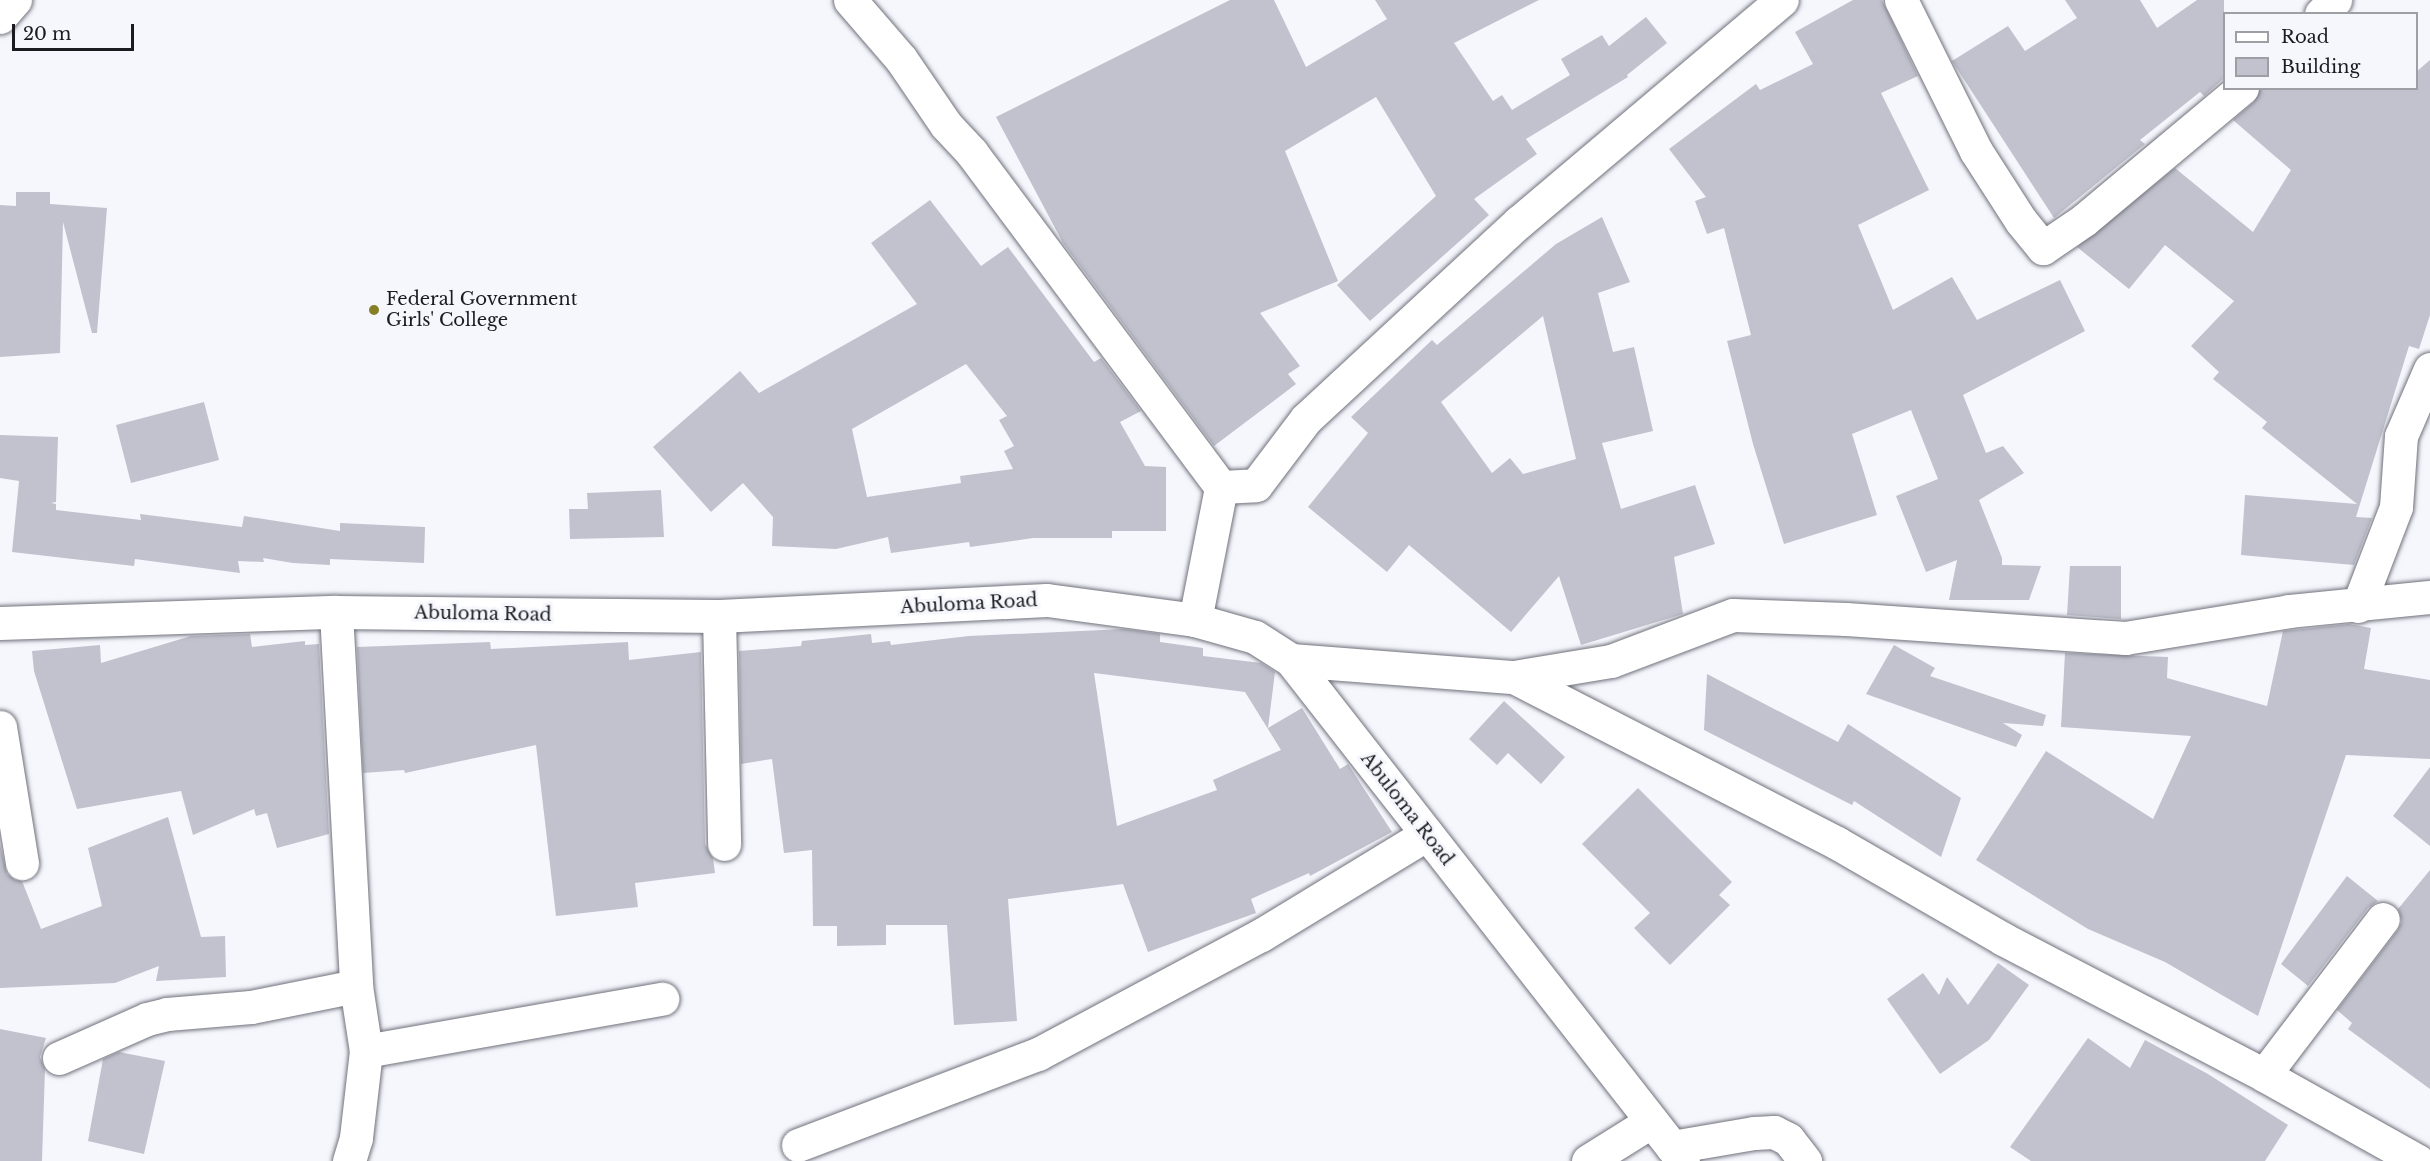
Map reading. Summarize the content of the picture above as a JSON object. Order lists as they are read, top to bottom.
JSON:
{
  "streets": {
    "street": ["Abuloma Road"]
  },
  "places": ["Federal Government Girls' College"],
  "legend": ["Road", "Building"],
  "scale_bar": "20 m"
}
